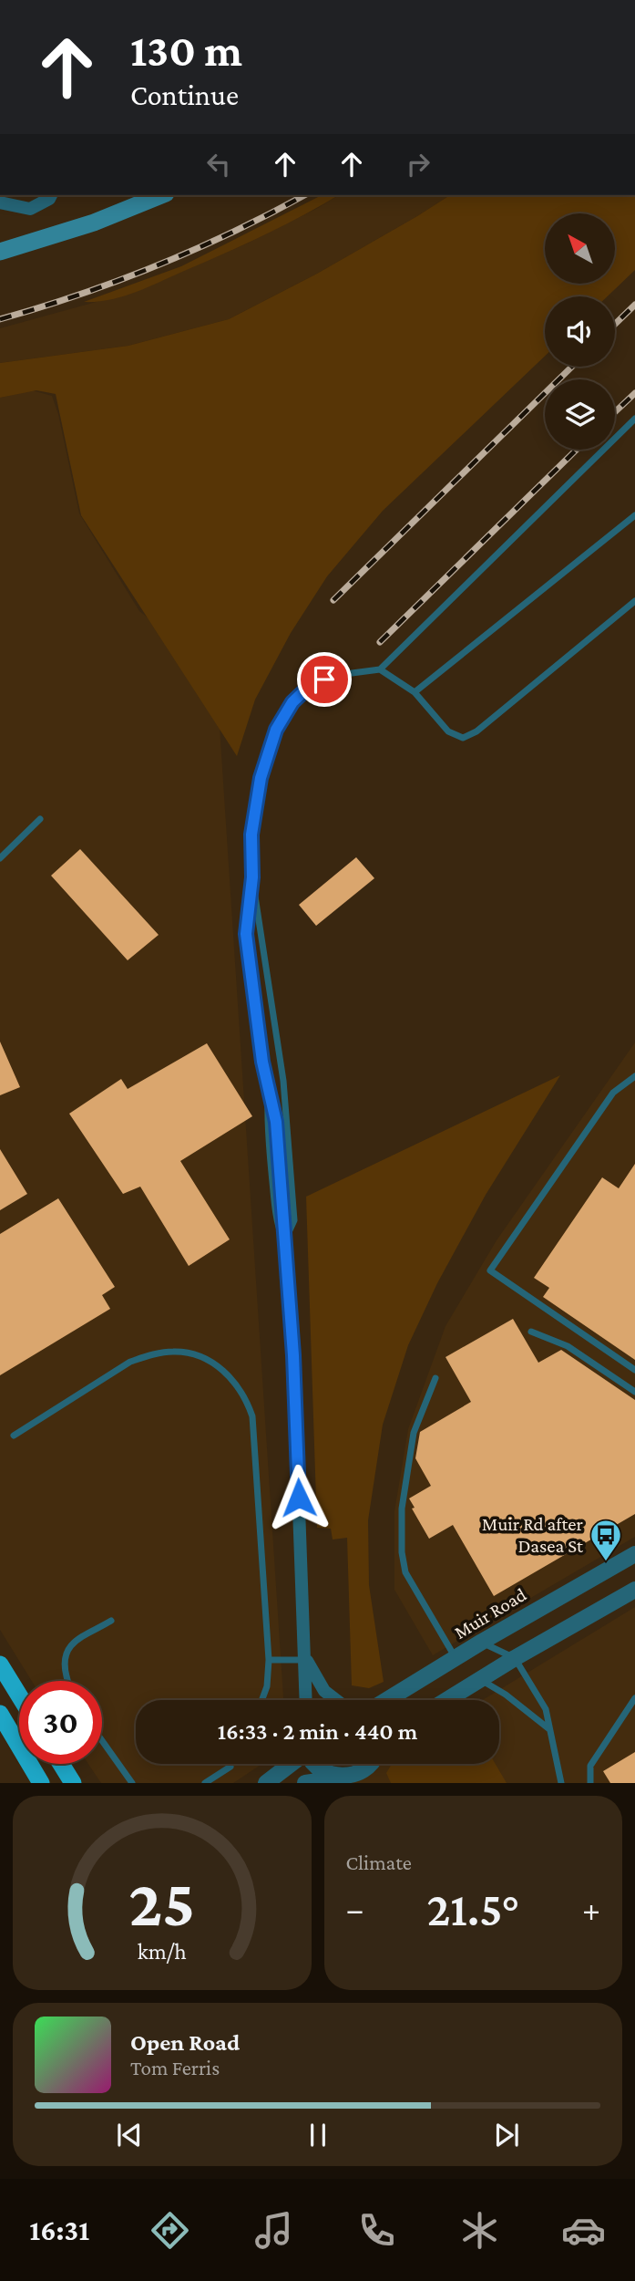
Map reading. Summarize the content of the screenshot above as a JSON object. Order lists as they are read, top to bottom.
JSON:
{
  "streets": {
    "street": ["Muir Road"]
  },
  "places": {
    "bus stop": ["Muir Rd after Dasea St"]
  },
  "north": "top left",
  "page": {
    "turn": ["130 m", "Continue"],
    "limit": "30",
    "trip": "16:33 · 2 min · 440 m",
    "tile": "Climate",
    "heat": ["−", "21.5°", "+"],
    "song": ["Open Road", "Tom Ferris"],
    "tabs": "16:31",
    "gauge": ["25", "km/h"]
  }
}
